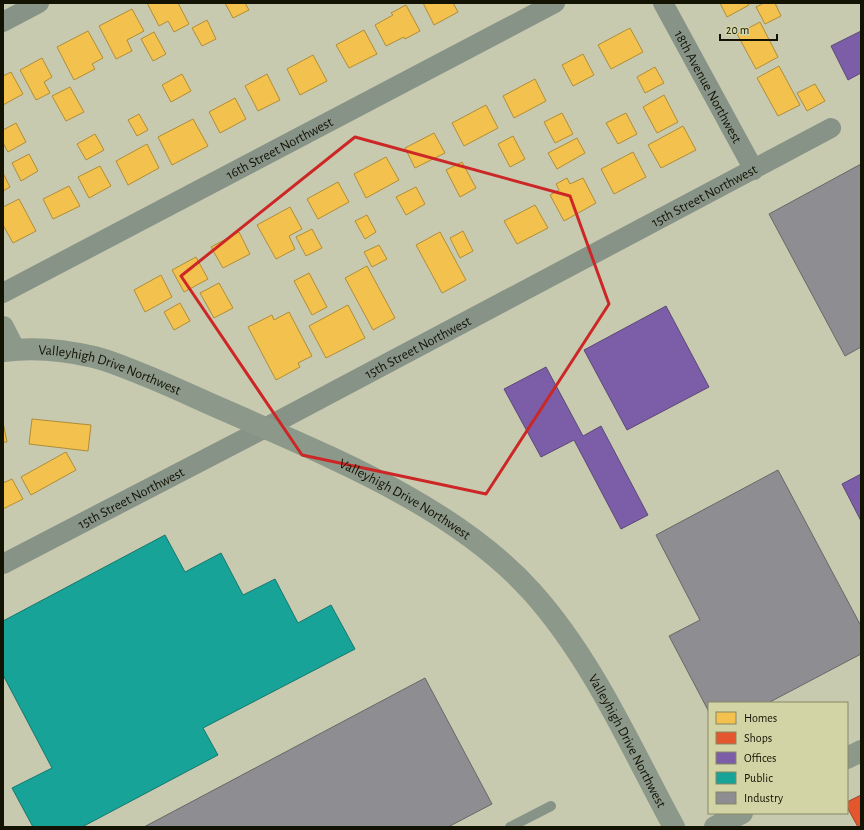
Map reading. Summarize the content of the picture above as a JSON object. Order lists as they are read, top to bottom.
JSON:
{
  "streets": {
    "main road": ["Valleyhigh Drive Northwest"],
    "street": ["18th Avenue Northwest", "16th Street Northwest", "15th Street Northwest"]
  },
  "crossings": [
    ["18th Avenue Northwest", "15th Street Northwest"],
    ["15th Street Northwest", "Valleyhigh Drive Northwest"]
  ],
  "legend": [
    "Homes",
    "Shops",
    "Offices",
    "Public",
    "Industry"
  ],
  "scale_bar": "20 m"
}
